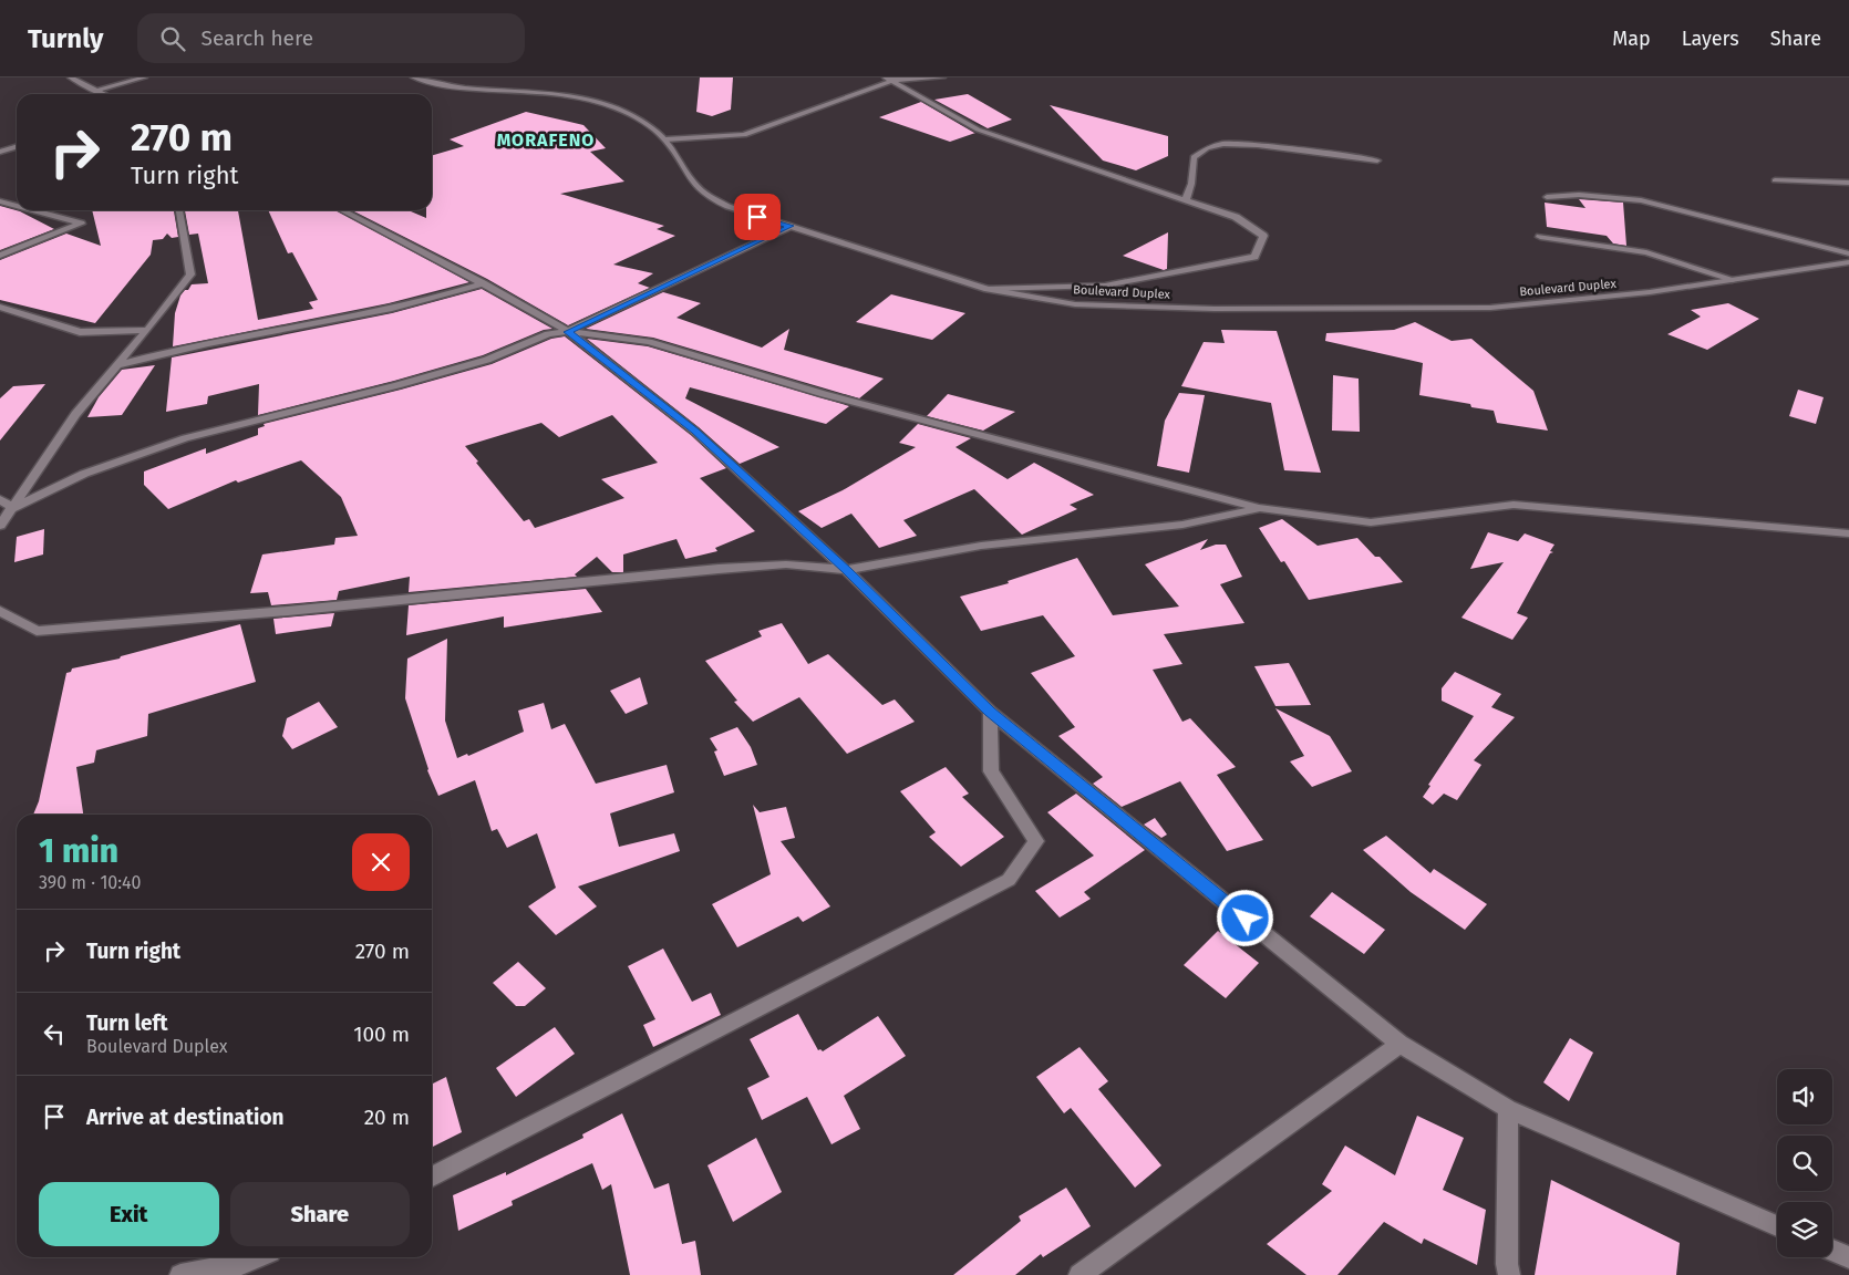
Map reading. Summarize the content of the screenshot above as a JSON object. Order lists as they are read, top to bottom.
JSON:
{
  "streets": {
    "street": ["Boulevard Duplex"]
  },
  "districts": ["MORAFENO"],
  "page": {
    "header": "Turnly",
    "search": "Search here",
    "nav": ["Map", "Layers", "Share"],
    "turn": ["270 m", "Turn right"],
    "heading": ["1 min", "390 m · 10:40"],
    "list": [
      {
        "name": "Turn right",
        "value": "270 m"
      },
      {
        "name": "Turn left",
        "note": "Boulevard Duplex",
        "value": "100 m"
      },
      {
        "name": "Arrive at destination",
        "value": "20 m"
      }
    ],
    "buttons": ["Exit", "Share"]
  }
}
